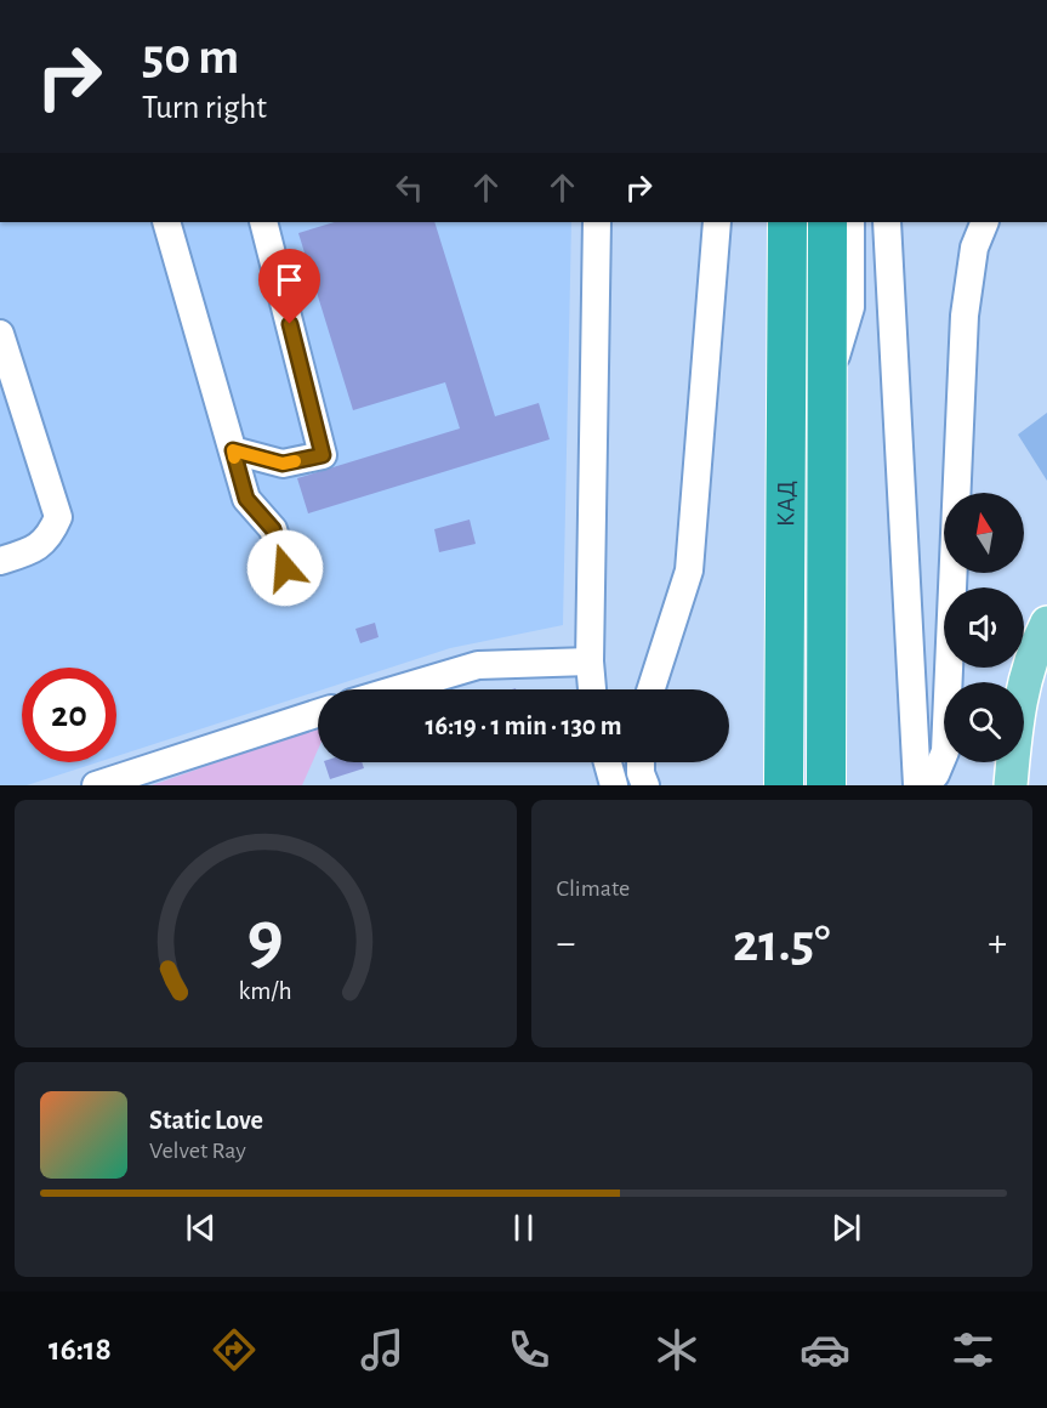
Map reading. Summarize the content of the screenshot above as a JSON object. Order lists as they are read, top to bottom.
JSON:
{
  "streets": {
    "highway": ["КАД"]
  },
  "north": "top",
  "page": {
    "turn": ["50 m", "Turn right"],
    "limit": "20",
    "trip": "16:19 · 1 min · 130 m",
    "tile": "Climate",
    "heat": ["−", "21.5°", "+"],
    "song": ["Static Love", "Velvet Ray"],
    "tabs": "16:18",
    "gauge": ["9", "km/h"]
  }
}
